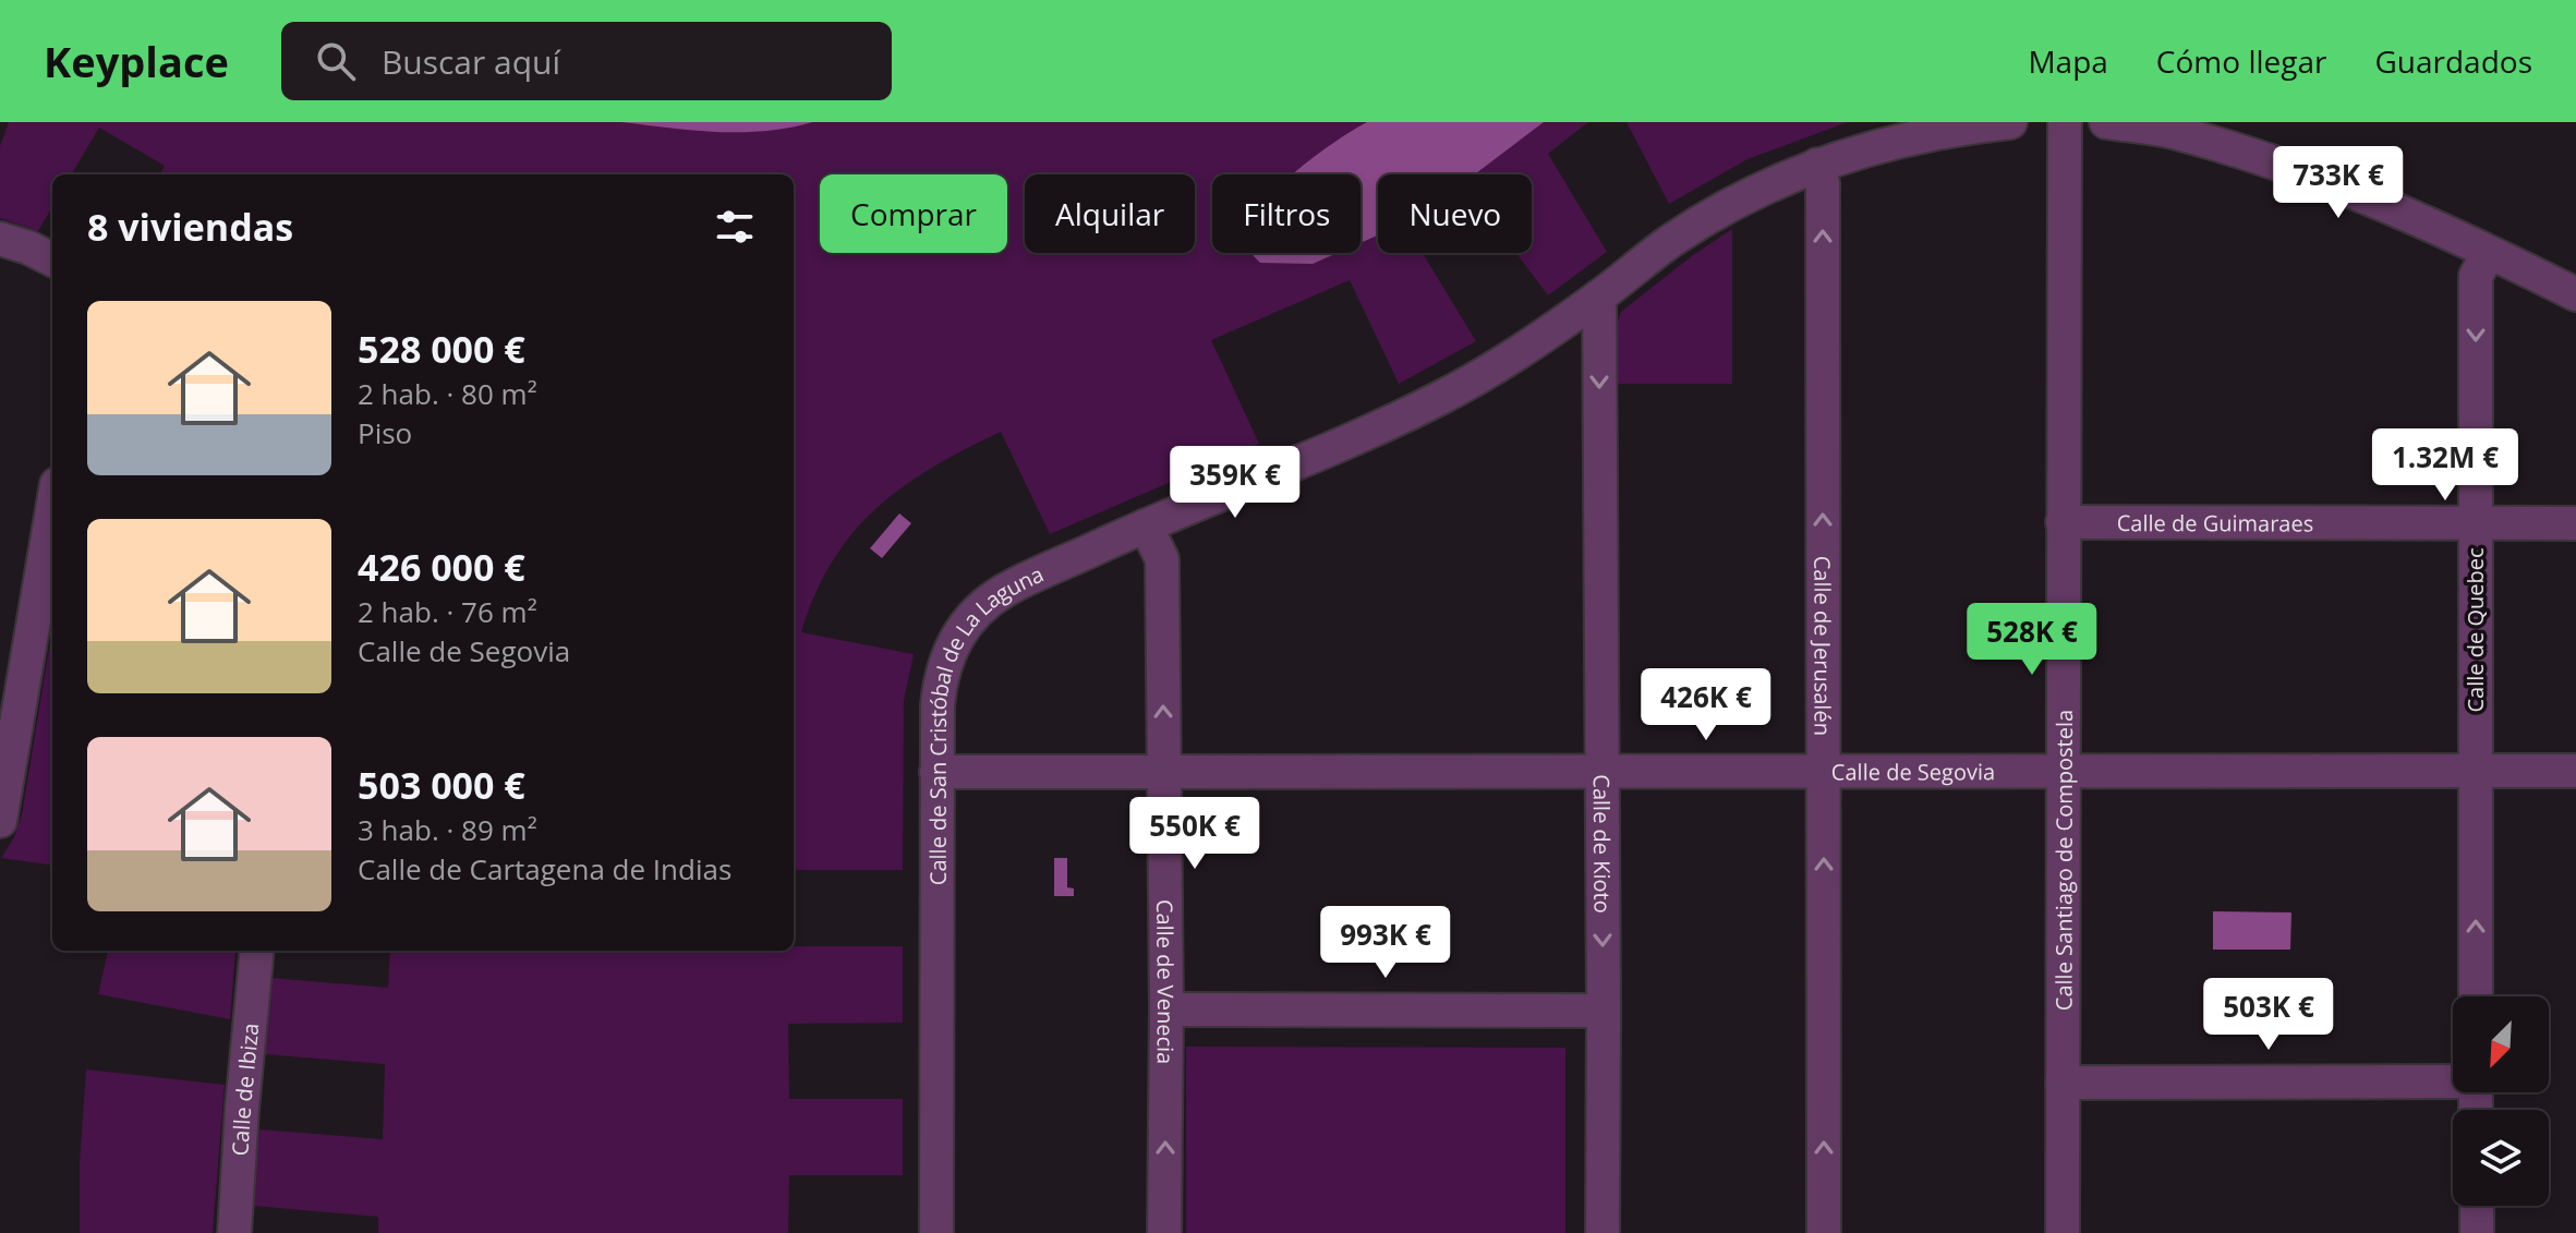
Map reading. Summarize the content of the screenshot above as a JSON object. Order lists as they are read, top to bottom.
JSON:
{
  "streets": {
    "street": [
      "Calle de Guimaraes",
      "Calle de Quebec",
      "Calle de Jerusalén",
      "Calle de San Cristóbal de La Laguna",
      "Calle de Segovia",
      "Calle de Kioto",
      "Calle Santiago de Compostela",
      "Calle de Venecia",
      "Calle de Ibiza"
    ]
  },
  "crossings": [
    ["Calle de Guimaraes", "Calle de Quebec"],
    ["Calle de Guimaraes", "Calle Santiago de Compostela"],
    ["Calle de Quebec", "Calle de Segovia"],
    ["Calle de Jerusalén", "Calle de San Cristóbal de La Laguna"],
    ["Calle de Jerusalén", "Calle de Segovia"],
    ["Calle de San Cristóbal de La Laguna", "Calle de Segovia"],
    ["Calle de San Cristóbal de La Laguna", "Calle de Kioto"],
    ["Calle de San Cristóbal de La Laguna", "Calle de Venecia"],
    ["Calle de Segovia", "Calle de Kioto"],
    ["Calle de Segovia", "Calle Santiago de Compostela"],
    ["Calle de Segovia", "Calle de Venecia"]
  ],
  "one_way": ["Calle de Jerusalén", "Calle de Kioto", "Calle de Venecia"],
  "north": "bottom left",
  "page": {
    "header": "Keyplace",
    "search": "Buscar aquí",
    "nav": ["Mapa", "Cómo llegar", "Guardados"],
    "price": [
      "733K €",
      "1.32M €",
      "359K €",
      "528K €",
      "426K €",
      "550K €",
      "993K €",
      "503K €"
    ],
    "chip": [
      "Comprar",
      "Alquilar",
      "Filtros",
      "Nuevo"
    ],
    "heading": "8 viviendas",
    "list": [
      {
        "name": "528 000 €",
        "note": "2 hab. · 80 m² · Piso"
      },
      {
        "name": "426 000 €",
        "note": "2 hab. · 76 m² · Calle de Segovia"
      },
      {
        "name": "503 000 €",
        "note": "3 hab. · 89 m² · Calle de Cartagena de Indias"
      }
    ]
  }
}
